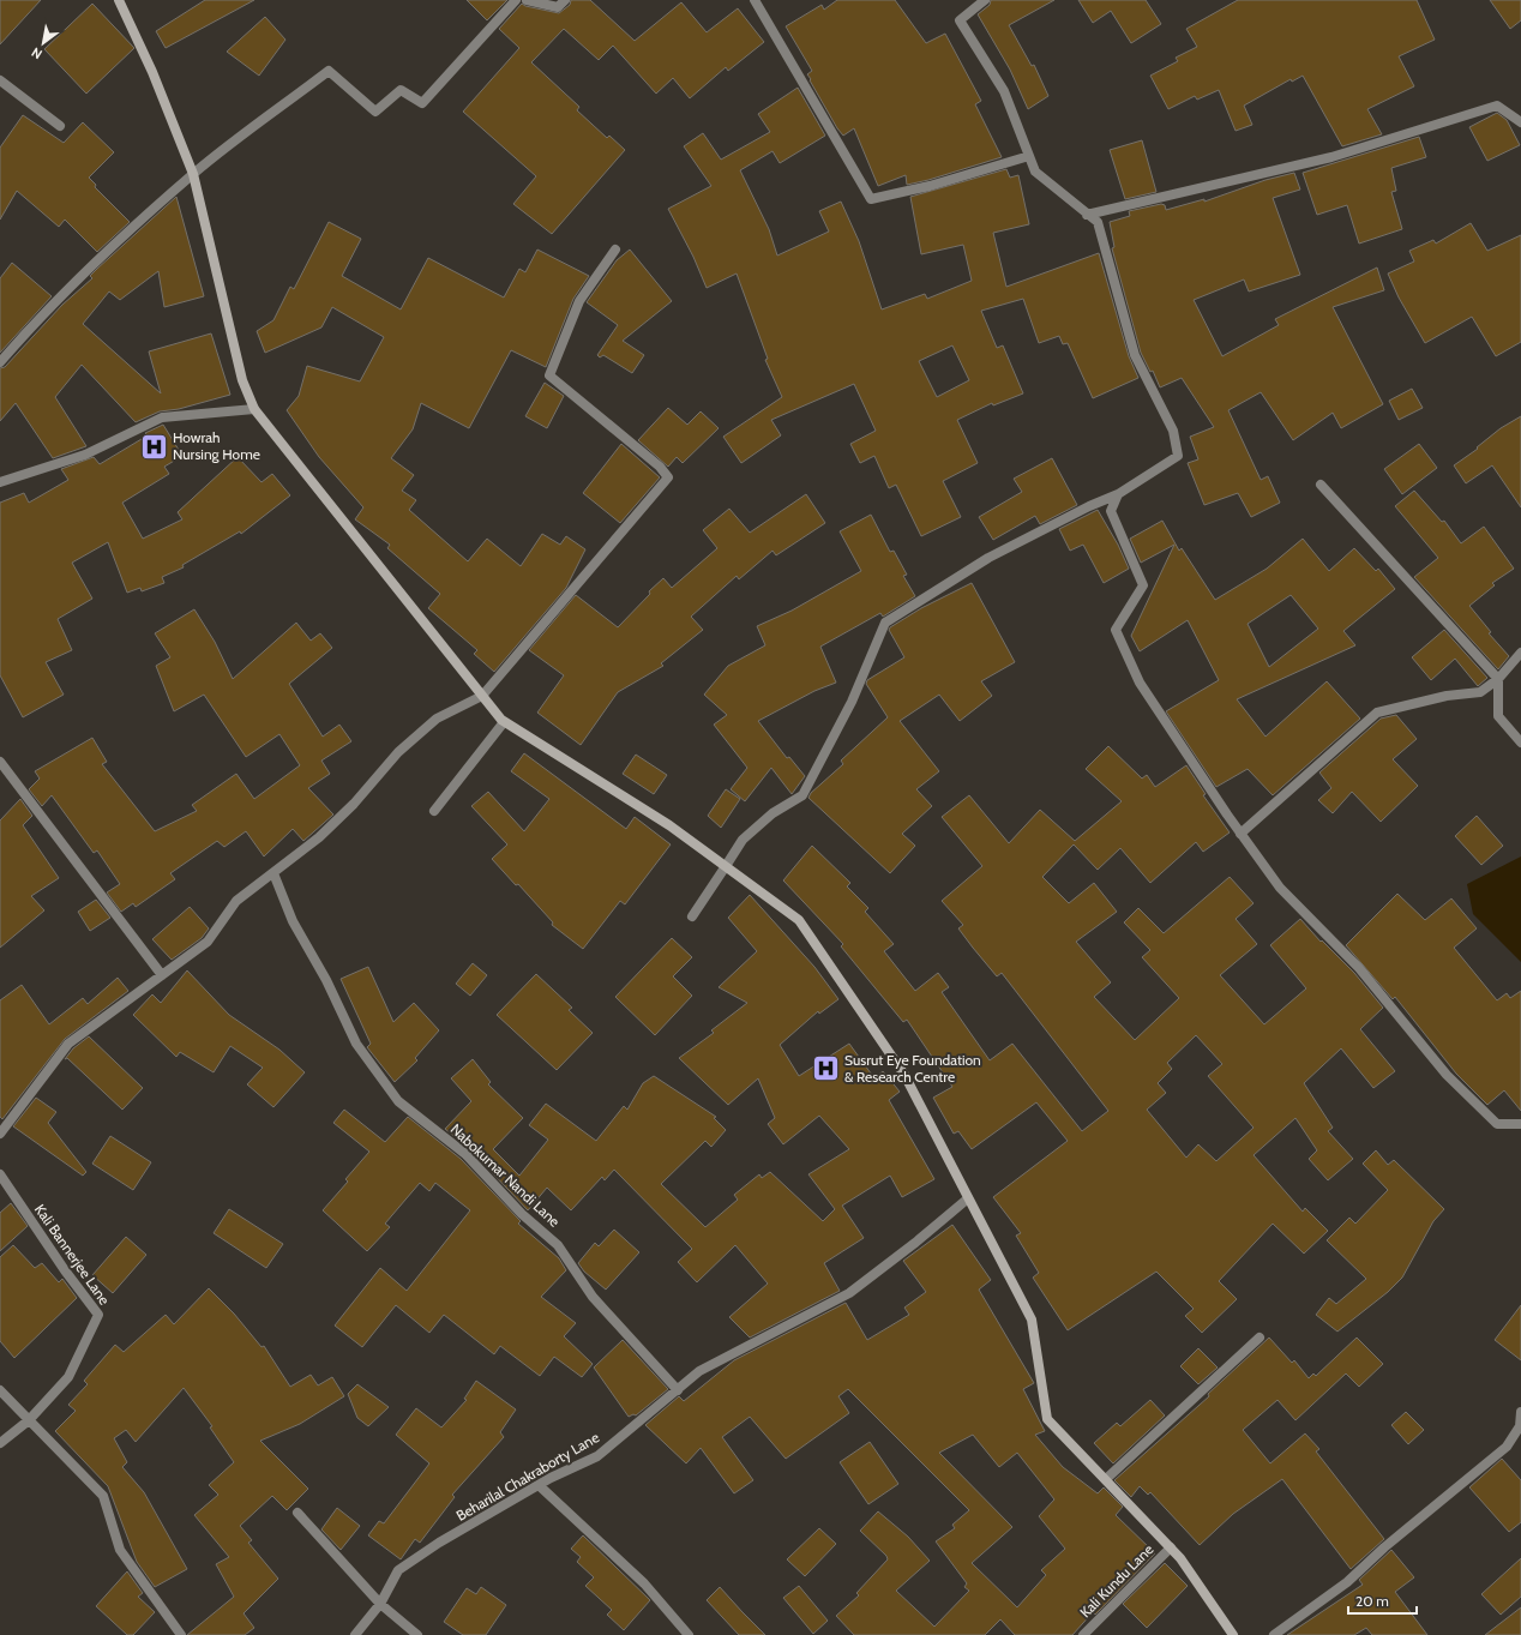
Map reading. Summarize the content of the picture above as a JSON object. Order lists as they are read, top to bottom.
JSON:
{
  "streets": {
    "street": [
      "Nabokumar Nandi Lane",
      "Kali Bannerjee Lane",
      "Beharilal Chakraborty Lane",
      "Kali Kundu Lane"
    ]
  },
  "crossings": [
    ["Nabokumar Nandi Lane", "Beharilal Chakraborty Lane"]
  ],
  "places": {
    "hospital": ["Howrah Nursing Home", "Susrut Eye Foundation & Research Centre"]
  },
  "scale_bar": "20 m",
  "north": "bottom left"
}
